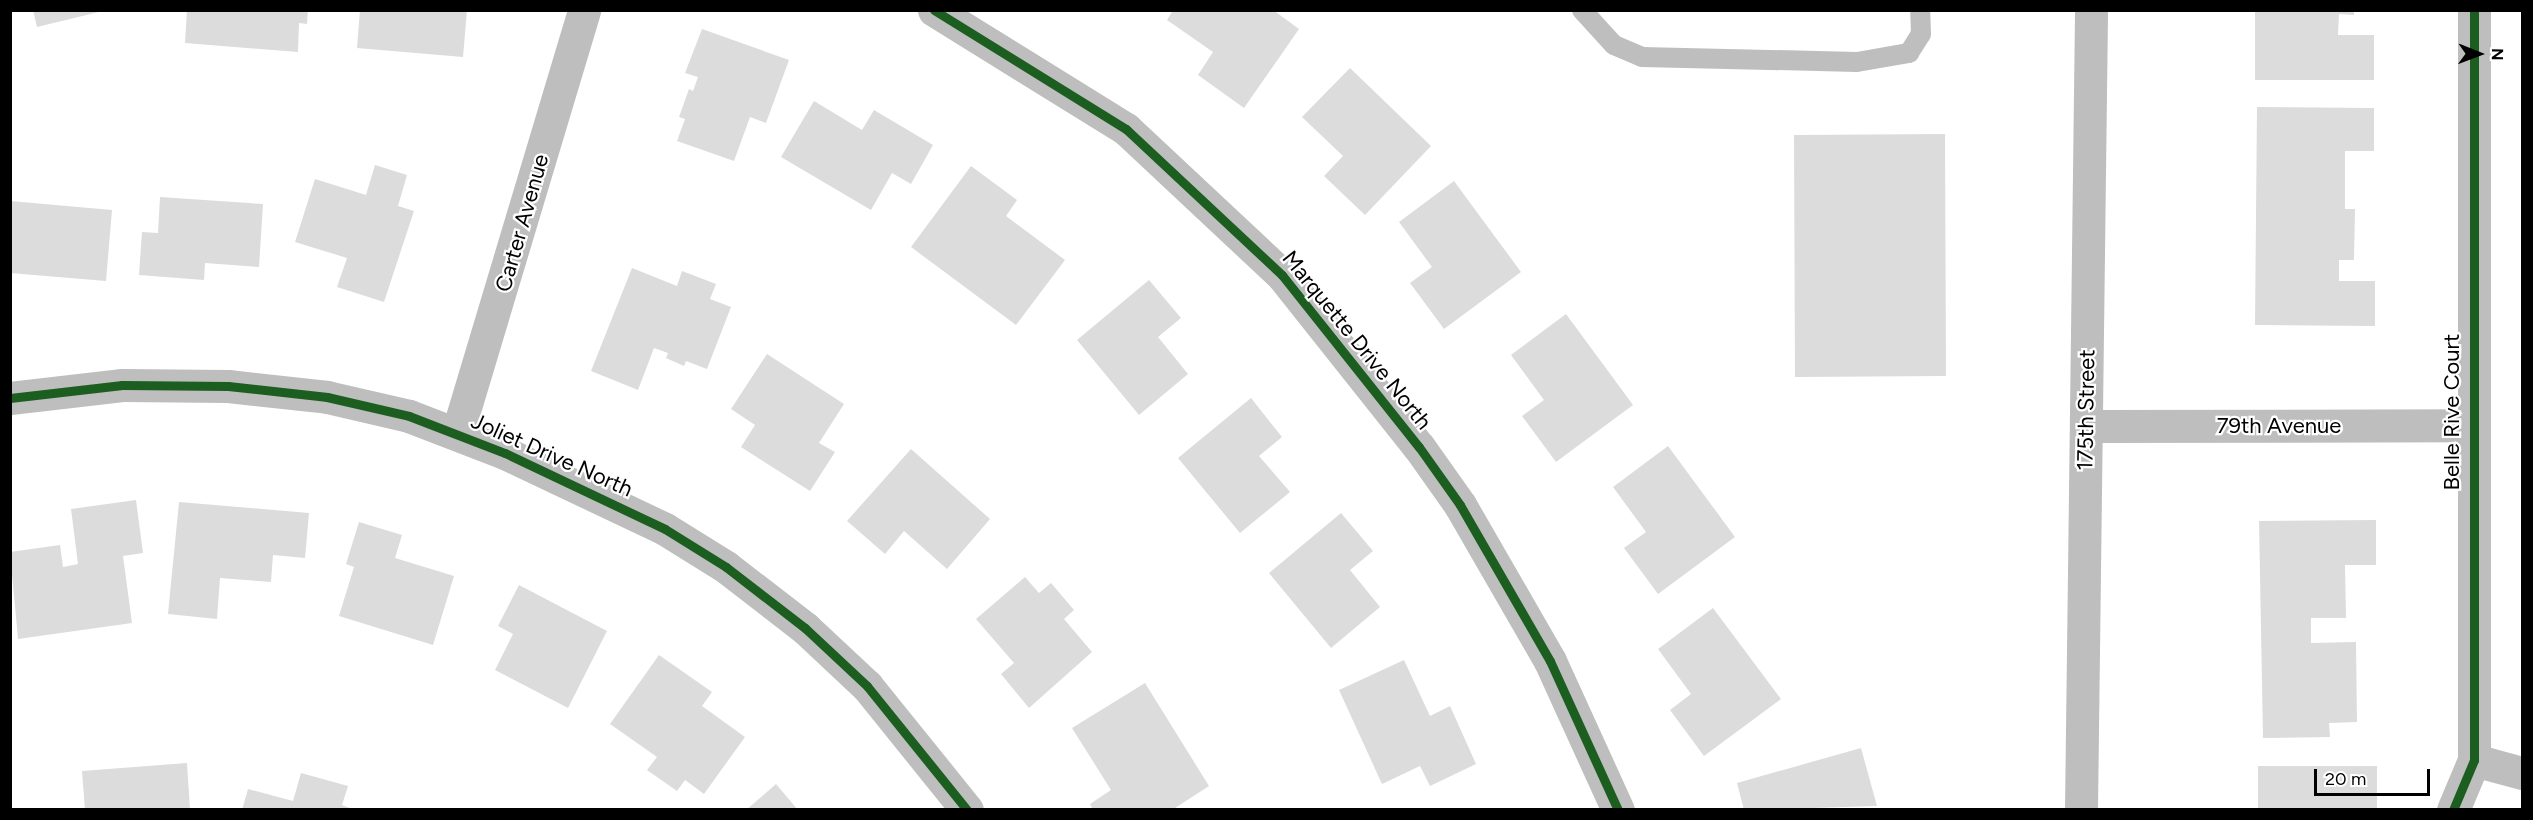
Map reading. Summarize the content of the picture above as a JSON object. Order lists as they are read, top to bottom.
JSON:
{
  "streets": {
    "street": [
      "Carter Avenue",
      "Marquette Drive North",
      "175th Street",
      "Belle Rive Court",
      "79th Avenue",
      "Joliet Drive North"
    ]
  },
  "crossings": [
    ["Carter Avenue", "Joliet Drive North"],
    ["175th Street", "79th Avenue"],
    ["Belle Rive Court", "79th Avenue"]
  ],
  "scale_bar": "20 m",
  "north": "right"
}
